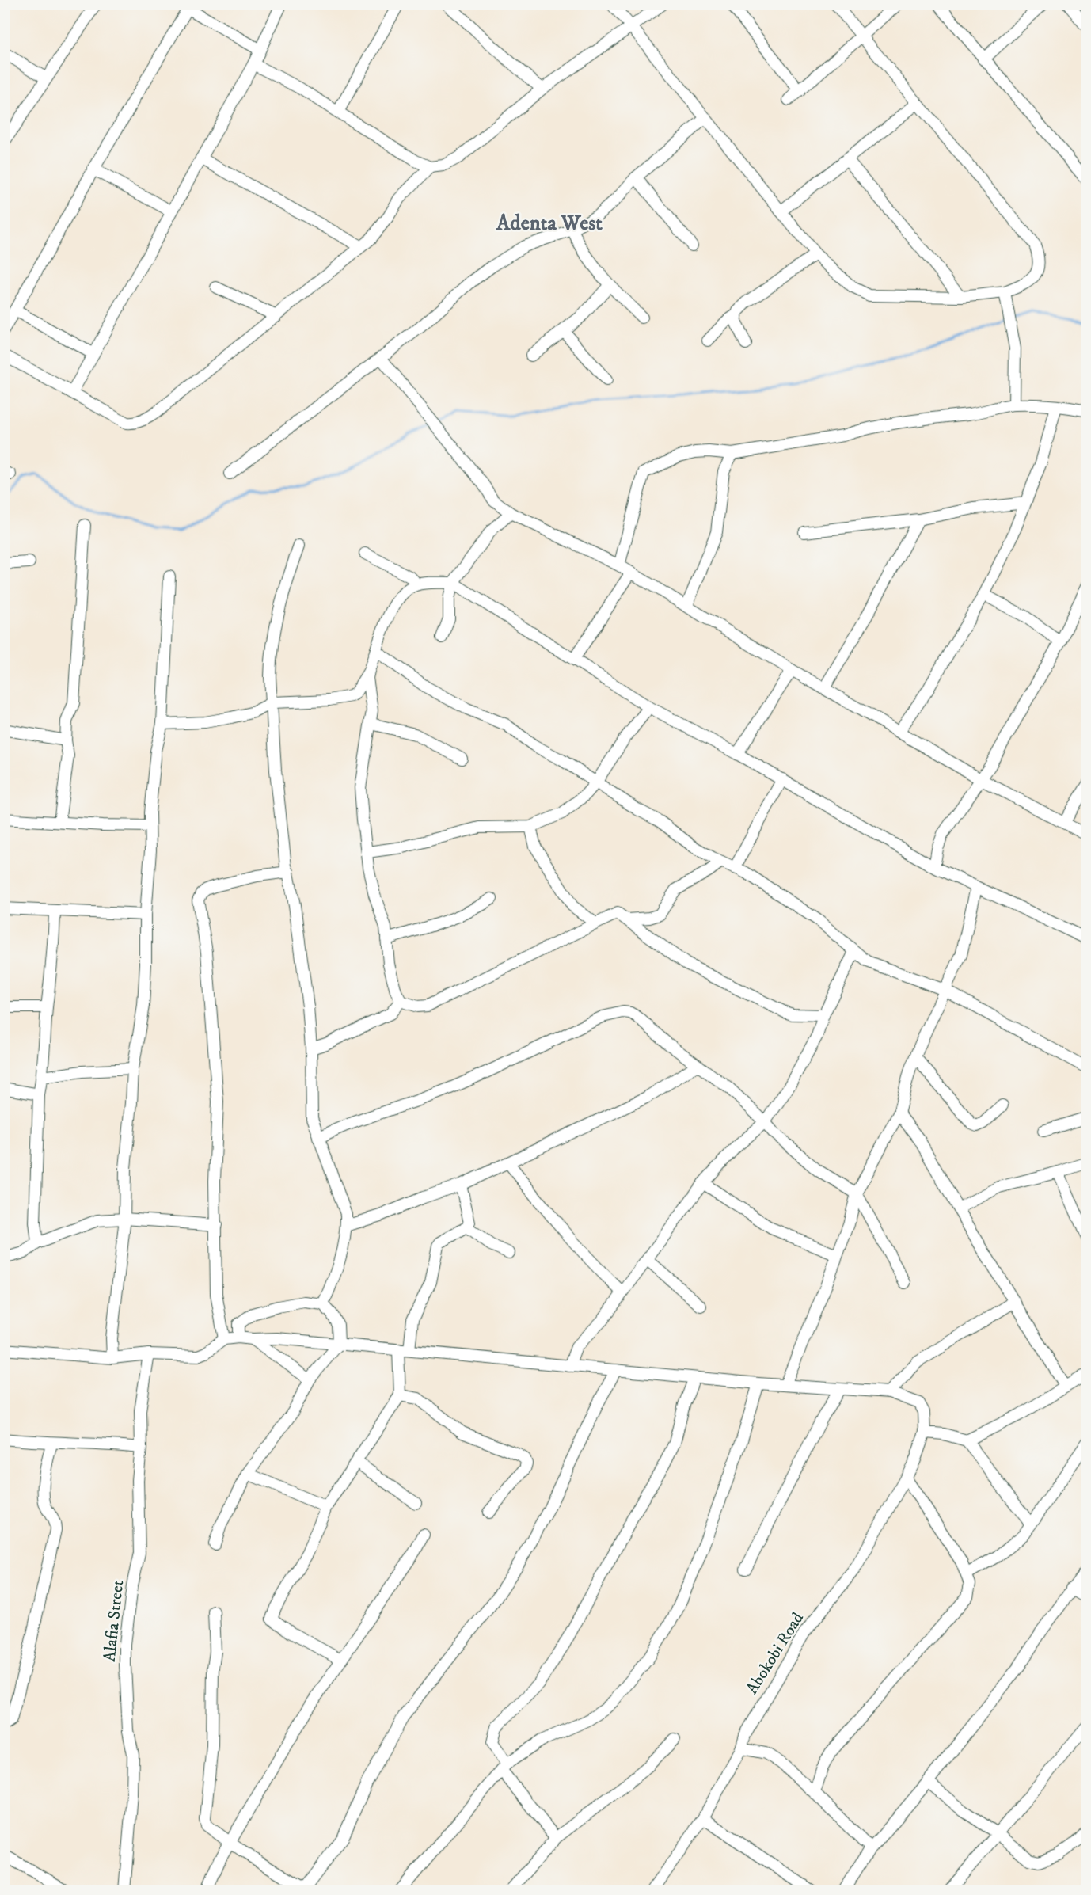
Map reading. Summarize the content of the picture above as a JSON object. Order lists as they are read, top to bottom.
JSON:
{
  "streets": {
    "street": ["Alafia Street", "Abokobi Road"]
  },
  "districts": ["Adenta West"]
}
